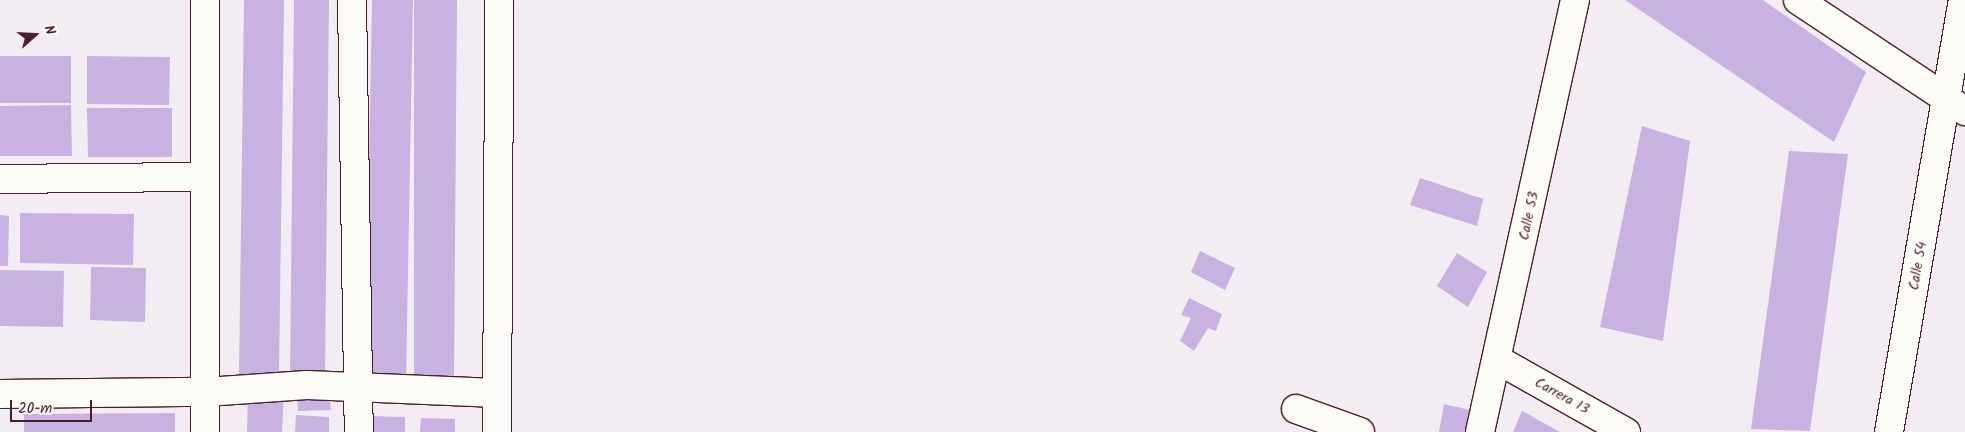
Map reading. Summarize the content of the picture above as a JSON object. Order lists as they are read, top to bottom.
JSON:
{
  "streets": {
    "street": ["Calle 53", "Calle 54", "Carrera 13"]
  },
  "crossings": [
    ["Calle 53", "Carrera 13"]
  ],
  "scale_bar": "20 m",
  "north": "right"
}
